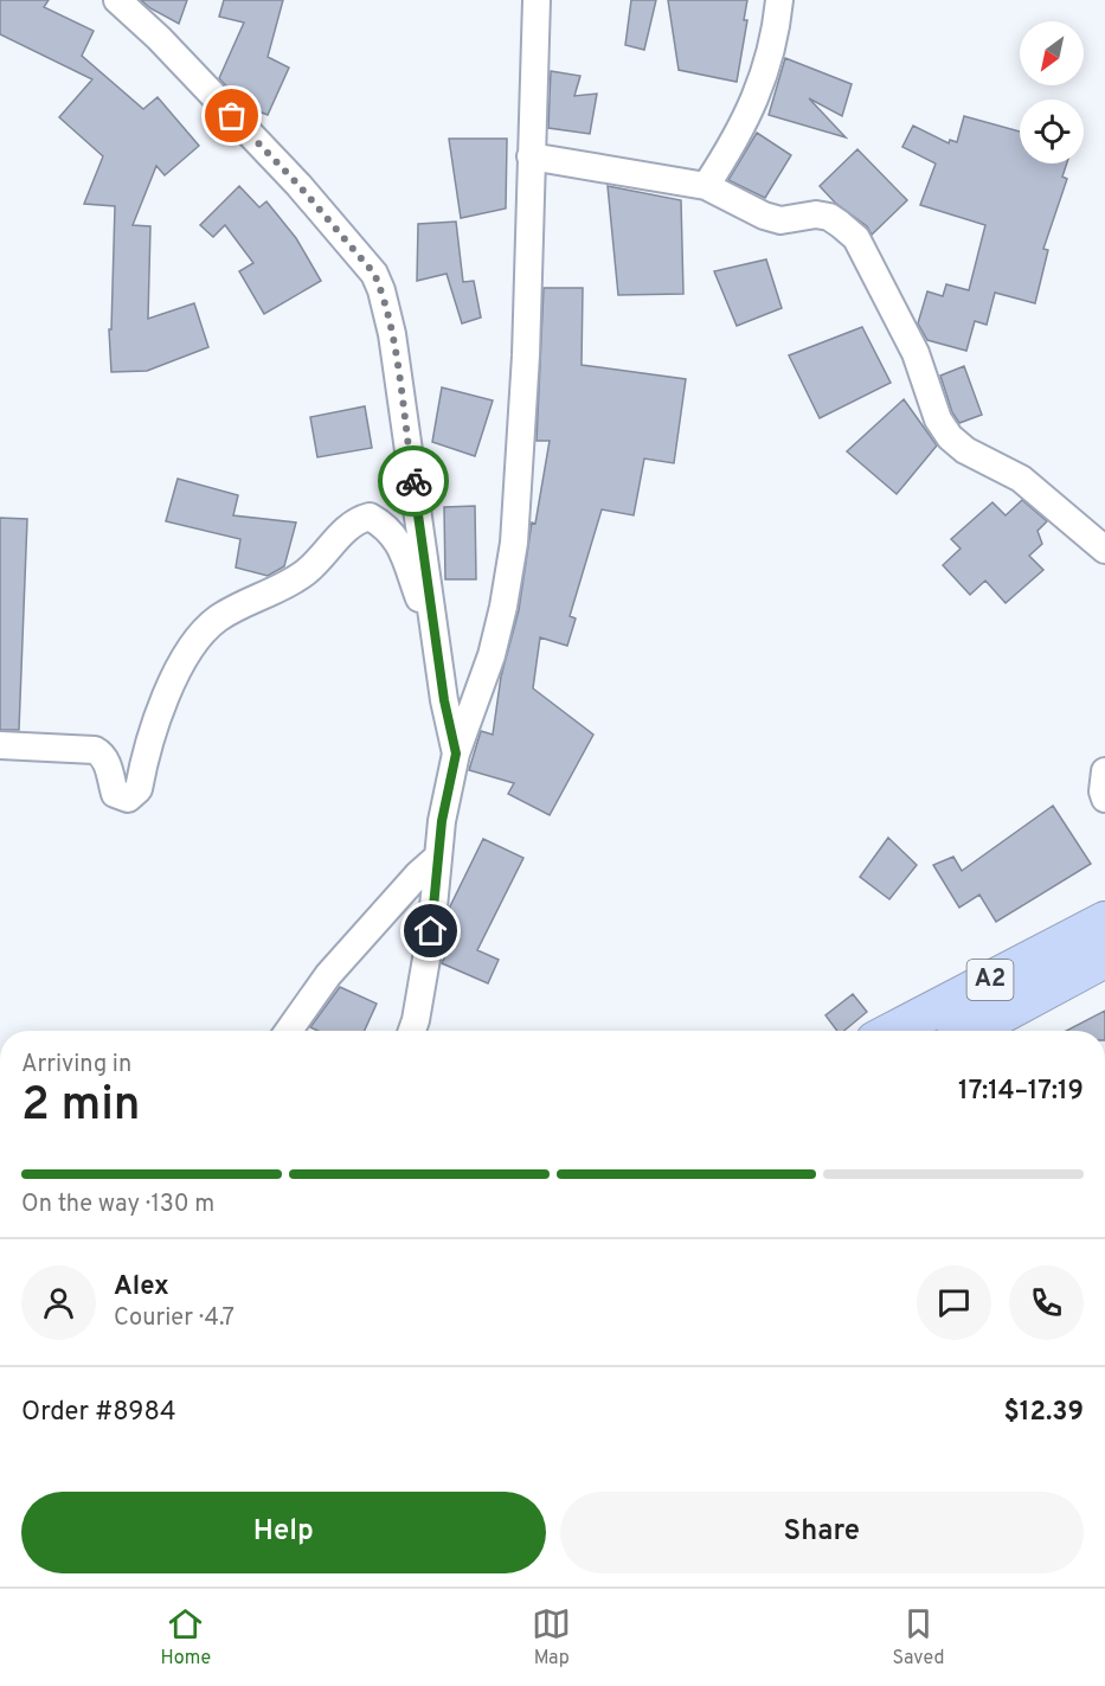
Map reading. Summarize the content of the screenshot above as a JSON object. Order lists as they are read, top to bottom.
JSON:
{
  "streets": {
    "highway": ["A2"]
  },
  "north": "bottom left",
  "page": {
    "heading": ["2 min", "Arriving in", "17:14–17:19"],
    "panel": [
      "Alex",
      "Courier · 4.7",
      "Order #8984",
      "$12.39"
    ],
    "bar": "On the way · 130 m",
    "buttons": ["Help", "Share"],
    "tabs": ["Home", "Map", "Saved"]
  }
}
